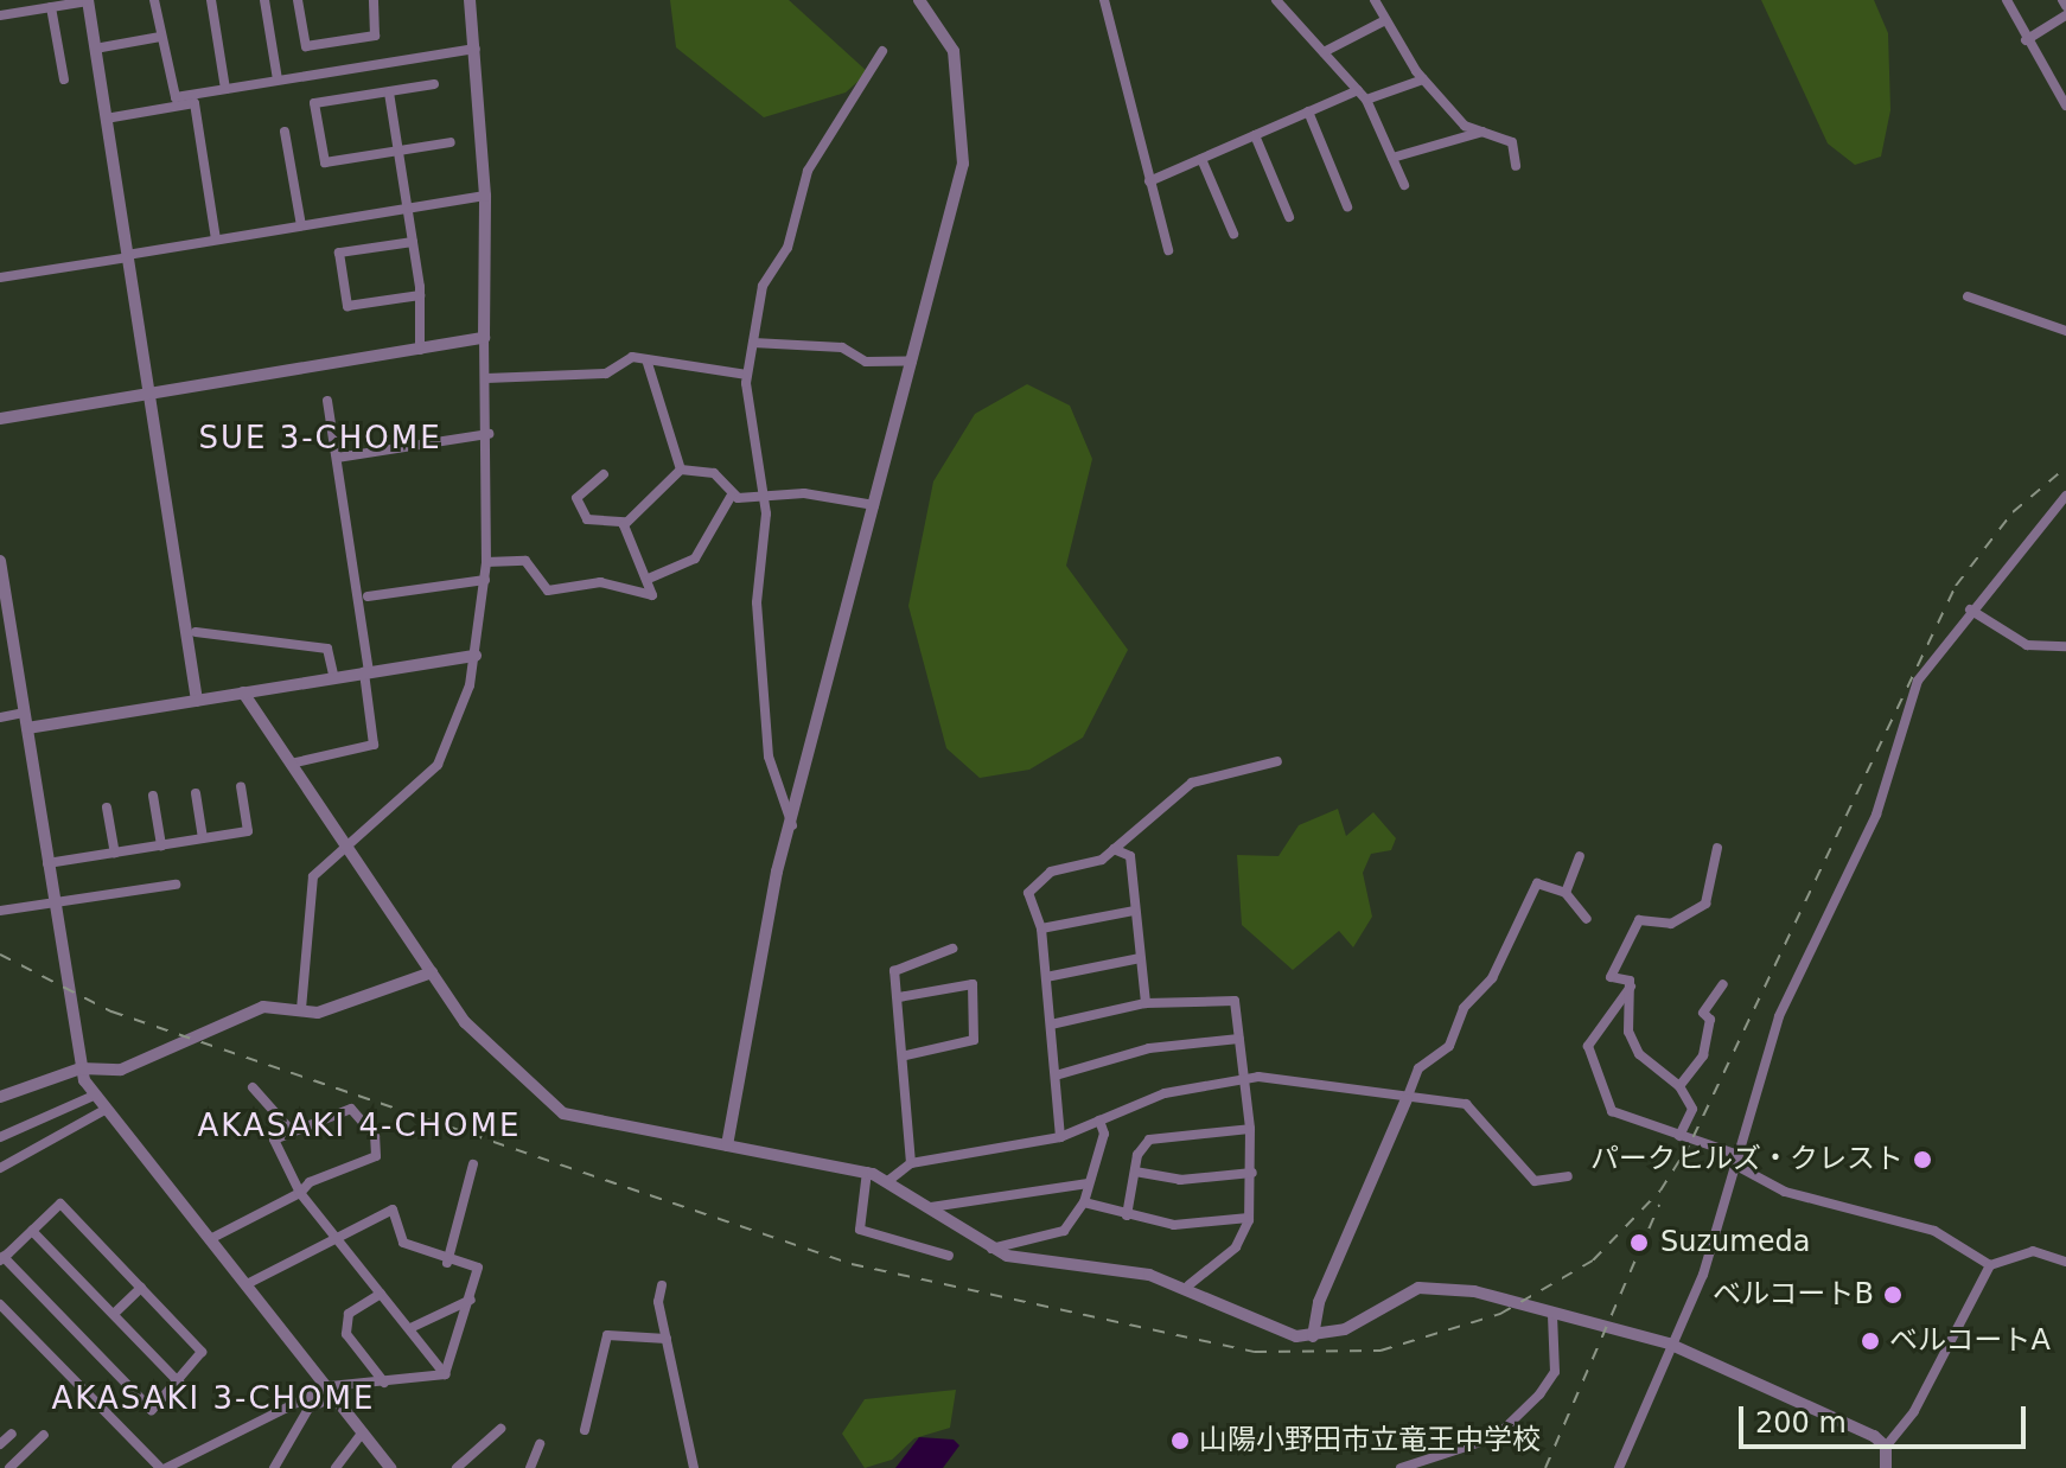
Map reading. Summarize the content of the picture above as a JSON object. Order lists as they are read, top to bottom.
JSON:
{
  "districts": ["SUE 3-CHOME", "AKASAKI 4-CHOME", "AKASAKI 3-CHOME"],
  "places": [
    "パークヒルズ・クレスト",
    "Suzumeda",
    "ベルコートB",
    "ベルコートA",
    "山陽小野田市立竜王中学校"
  ],
  "scale_bar": "200 m"
}
